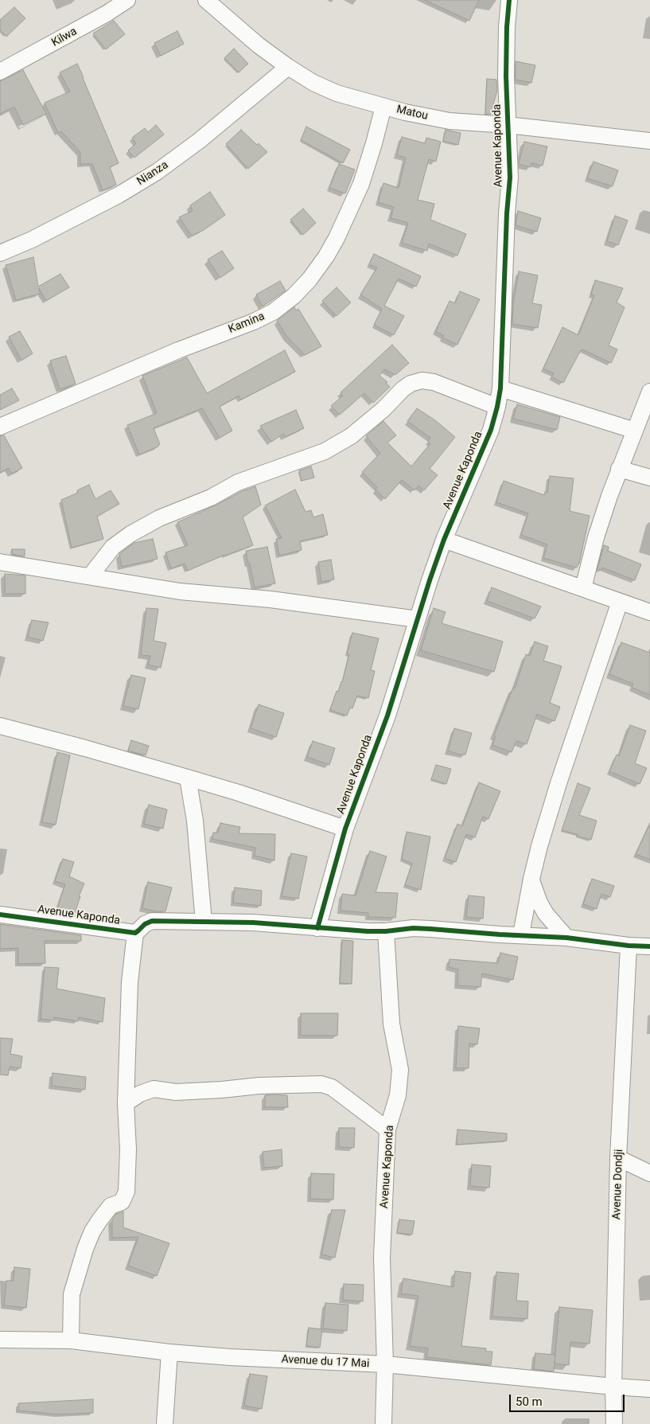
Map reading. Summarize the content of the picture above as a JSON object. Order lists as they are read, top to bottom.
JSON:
{
  "streets": {
    "street": [
      "Kilwa",
      "Matou",
      "Avenue Kaponda",
      "Nianza",
      "Kamina",
      "Avenue Dondji",
      "Avenue du 17 Mai"
    ]
  },
  "crossings": [
    ["Matou", "Avenue Kaponda"],
    ["Matou", "Nianza"],
    ["Matou", "Kamina"],
    ["Avenue Kaponda", "Avenue du 17 Mai"],
    ["Avenue Dondji", "Avenue du 17 Mai"]
  ],
  "scale_bar": "50 m"
}
